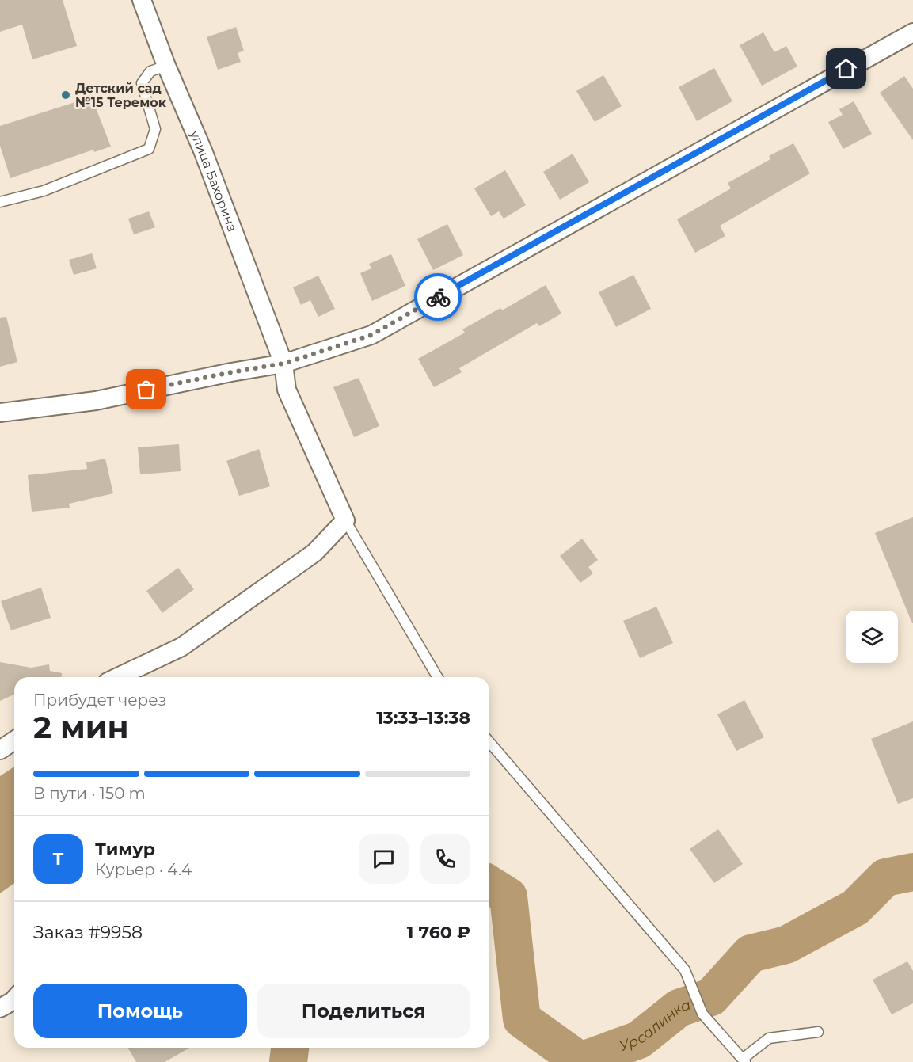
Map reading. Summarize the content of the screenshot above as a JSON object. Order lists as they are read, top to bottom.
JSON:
{
  "streets": {
    "street": ["улица Бахорина"]
  },
  "water": ["Урсалинка"],
  "places": ["Детский сад №15 Теремок"],
  "page": {
    "heading": ["2 мин", "Прибудет через", "13:33–13:38"],
    "panel": [
      "Тимур",
      "Курьер · 4.4",
      "Заказ #9958",
      "1 760 ₽"
    ],
    "bar": "В пути · 150 m",
    "round": "Т",
    "buttons": ["Помощь", "Поделиться"]
  }
}
